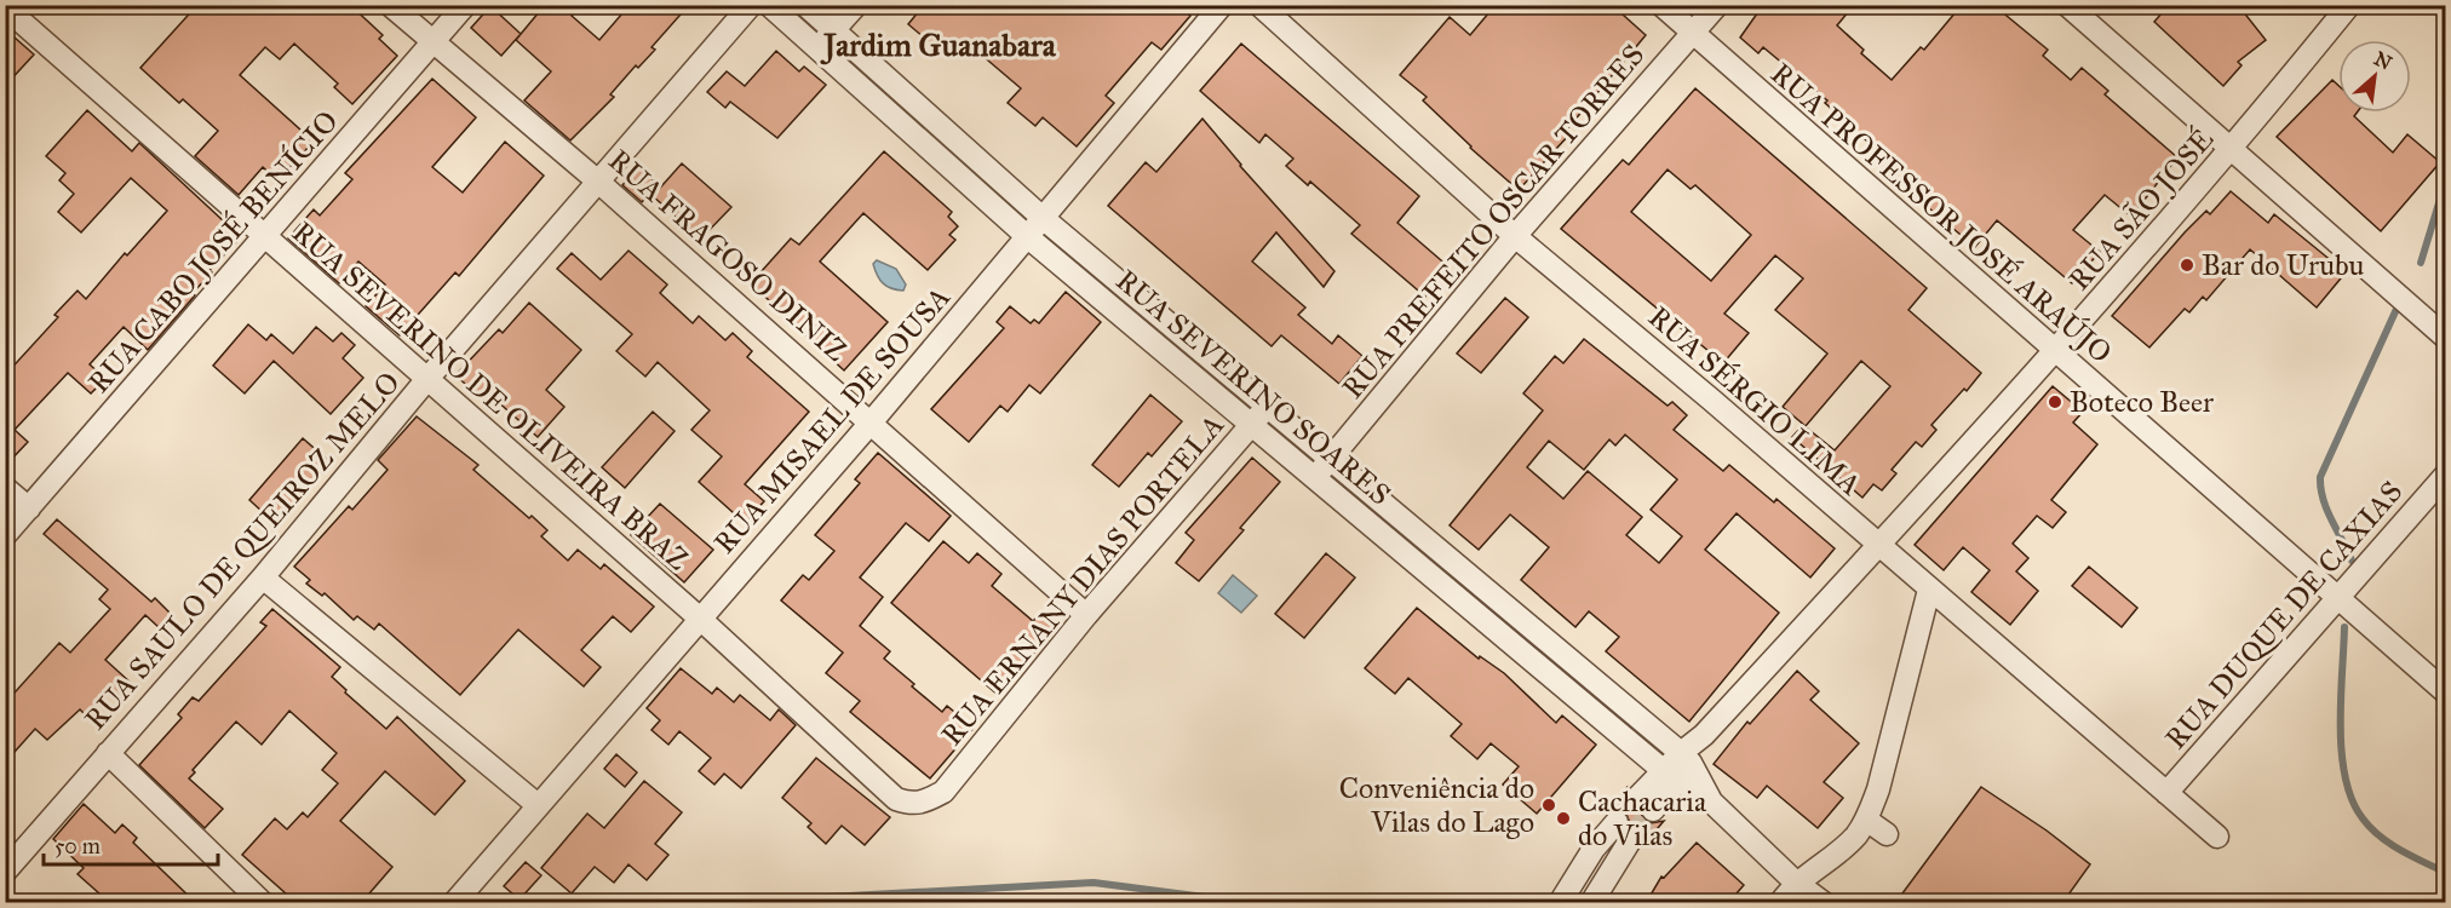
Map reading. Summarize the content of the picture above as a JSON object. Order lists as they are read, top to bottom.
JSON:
{
  "streets": {
    "street": [
      "RUA SÃO JOSÉ",
      "RUA PROFESSOR JOSÉ ARAÚJO",
      "RUA PREFEITO OSCAR TORRES",
      "RUA CABO JOSÉ BENÍCIO",
      "RUA FRAGOSO DINIZ",
      "RUA SEVERINO SOARES",
      "RUA SEVERINO DE OLIVEIRA BRAZ",
      "RUA SÉRGIO LIMA",
      "RUA MISAEL DE SOUSA",
      "RUA SAULO DE QUEIROZ MELO",
      "RUA ERNANY DIAS PORTELA",
      "RUA DUQUE DE CAXIAS"
    ]
  },
  "crossings": [
    ["RUA SÃO JOSÉ", "RUA PROFESSOR JOSÉ ARAÚJO"],
    ["RUA SÃO JOSÉ", "RUA SEVERINO SOARES"],
    ["RUA SÃO JOSÉ", "RUA SÉRGIO LIMA"],
    ["RUA PROFESSOR JOSÉ ARAÚJO", "RUA PREFEITO OSCAR TORRES"],
    ["RUA PROFESSOR JOSÉ ARAÚJO", "RUA DUQUE DE CAXIAS"],
    ["RUA PREFEITO OSCAR TORRES", "RUA SEVERINO SOARES"],
    ["RUA PREFEITO OSCAR TORRES", "RUA SÉRGIO LIMA"],
    ["RUA CABO JOSÉ BENÍCIO", "RUA FRAGOSO DINIZ"],
    ["RUA CABO JOSÉ BENÍCIO", "RUA SEVERINO DE OLIVEIRA BRAZ"],
    ["RUA FRAGOSO DINIZ", "RUA MISAEL DE SOUSA"],
    ["RUA FRAGOSO DINIZ", "RUA SAULO DE QUEIROZ MELO"],
    ["RUA FRAGOSO DINIZ", "RUA ERNANY DIAS PORTELA"],
    ["RUA SEVERINO SOARES", "RUA MISAEL DE SOUSA"],
    ["RUA SEVERINO SOARES", "RUA ERNANY DIAS PORTELA"],
    ["RUA SEVERINO DE OLIVEIRA BRAZ", "RUA MISAEL DE SOUSA"],
    ["RUA SEVERINO DE OLIVEIRA BRAZ", "RUA SAULO DE QUEIROZ MELO"],
    ["RUA SEVERINO DE OLIVEIRA BRAZ", "RUA ERNANY DIAS PORTELA"],
    ["RUA SÉRGIO LIMA", "RUA DUQUE DE CAXIAS"]
  ],
  "districts": ["Jardim Guanabara"],
  "places": [
    "Bar do Urubu",
    "Boteco Beer",
    "Conveniência do Vilas do Lago",
    "Cachacaria do Vilas"
  ],
  "scale_bar": "50 m",
  "north": "top right"
}
